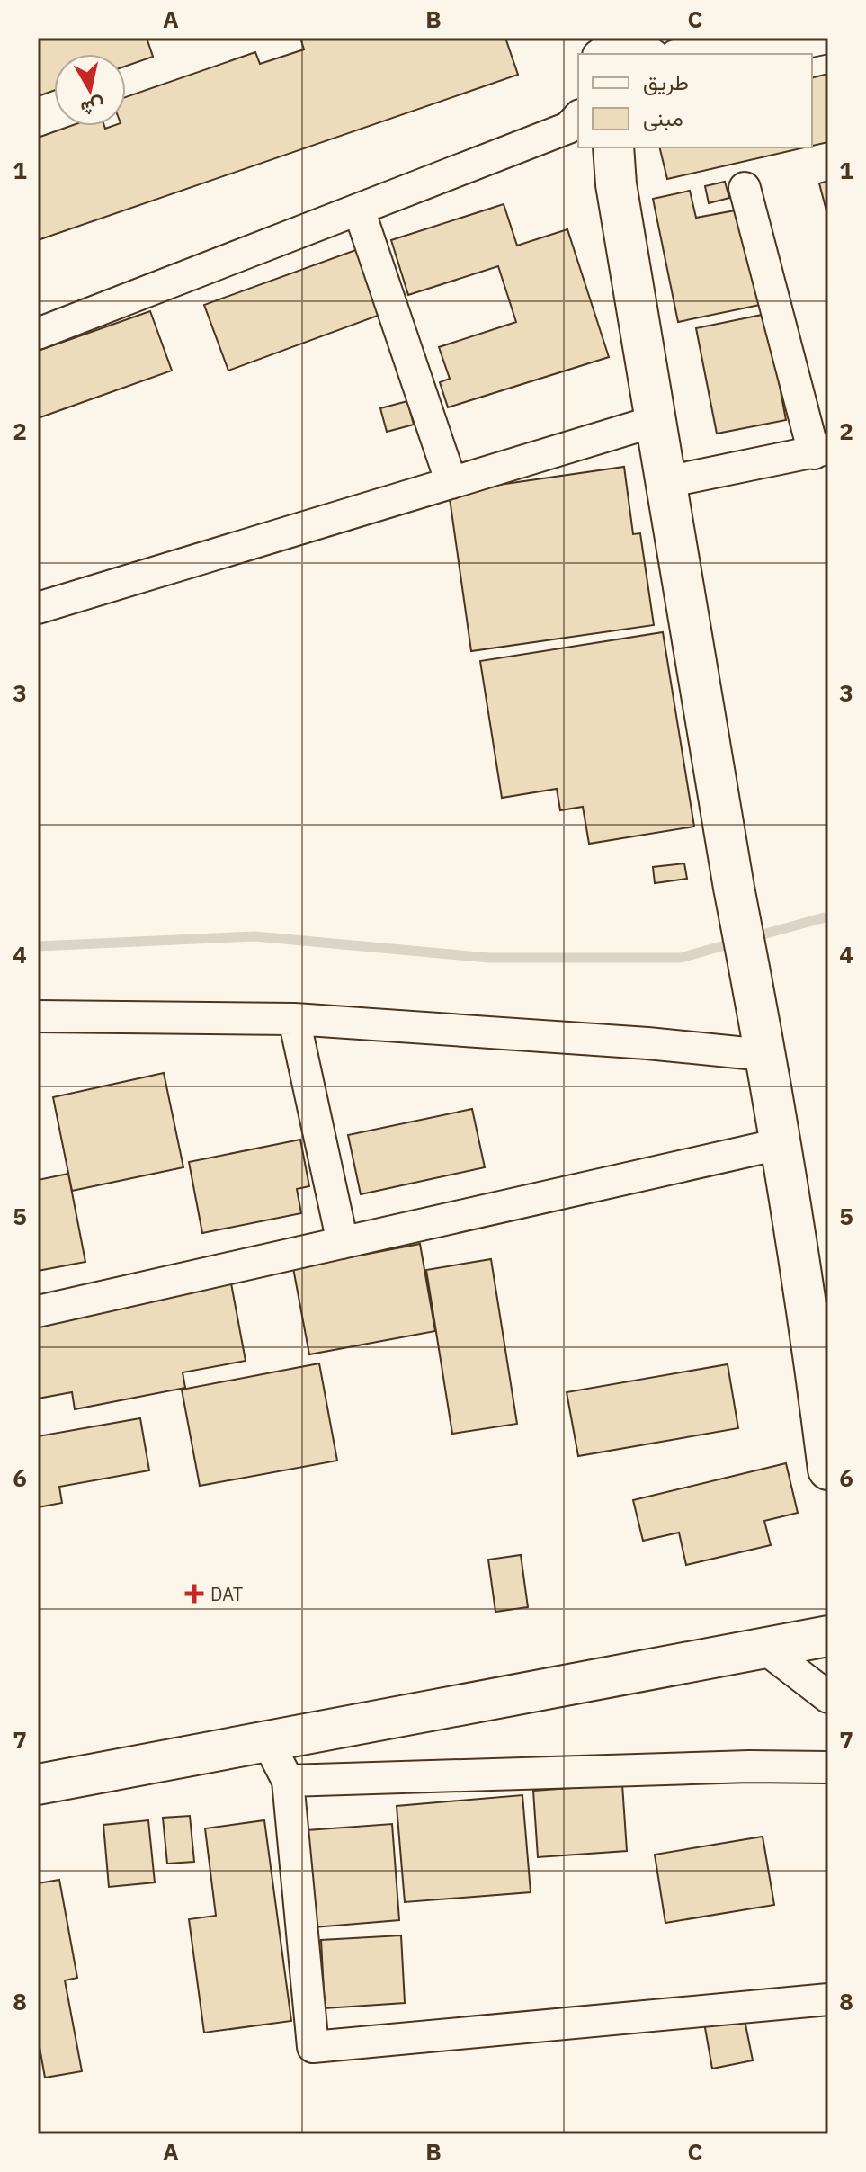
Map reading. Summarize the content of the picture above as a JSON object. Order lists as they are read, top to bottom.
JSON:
{
  "places": {
    "health": ["DAT"]
  },
  "legend": ["طريق", "مبنى"],
  "north": "bottom",
  "grid": {
    "columns": ["A", "B", "C"],
    "rows": [
      "1",
      "2",
      "3",
      "4",
      "5",
      "6",
      "7",
      "8"
    ]
  }
}
